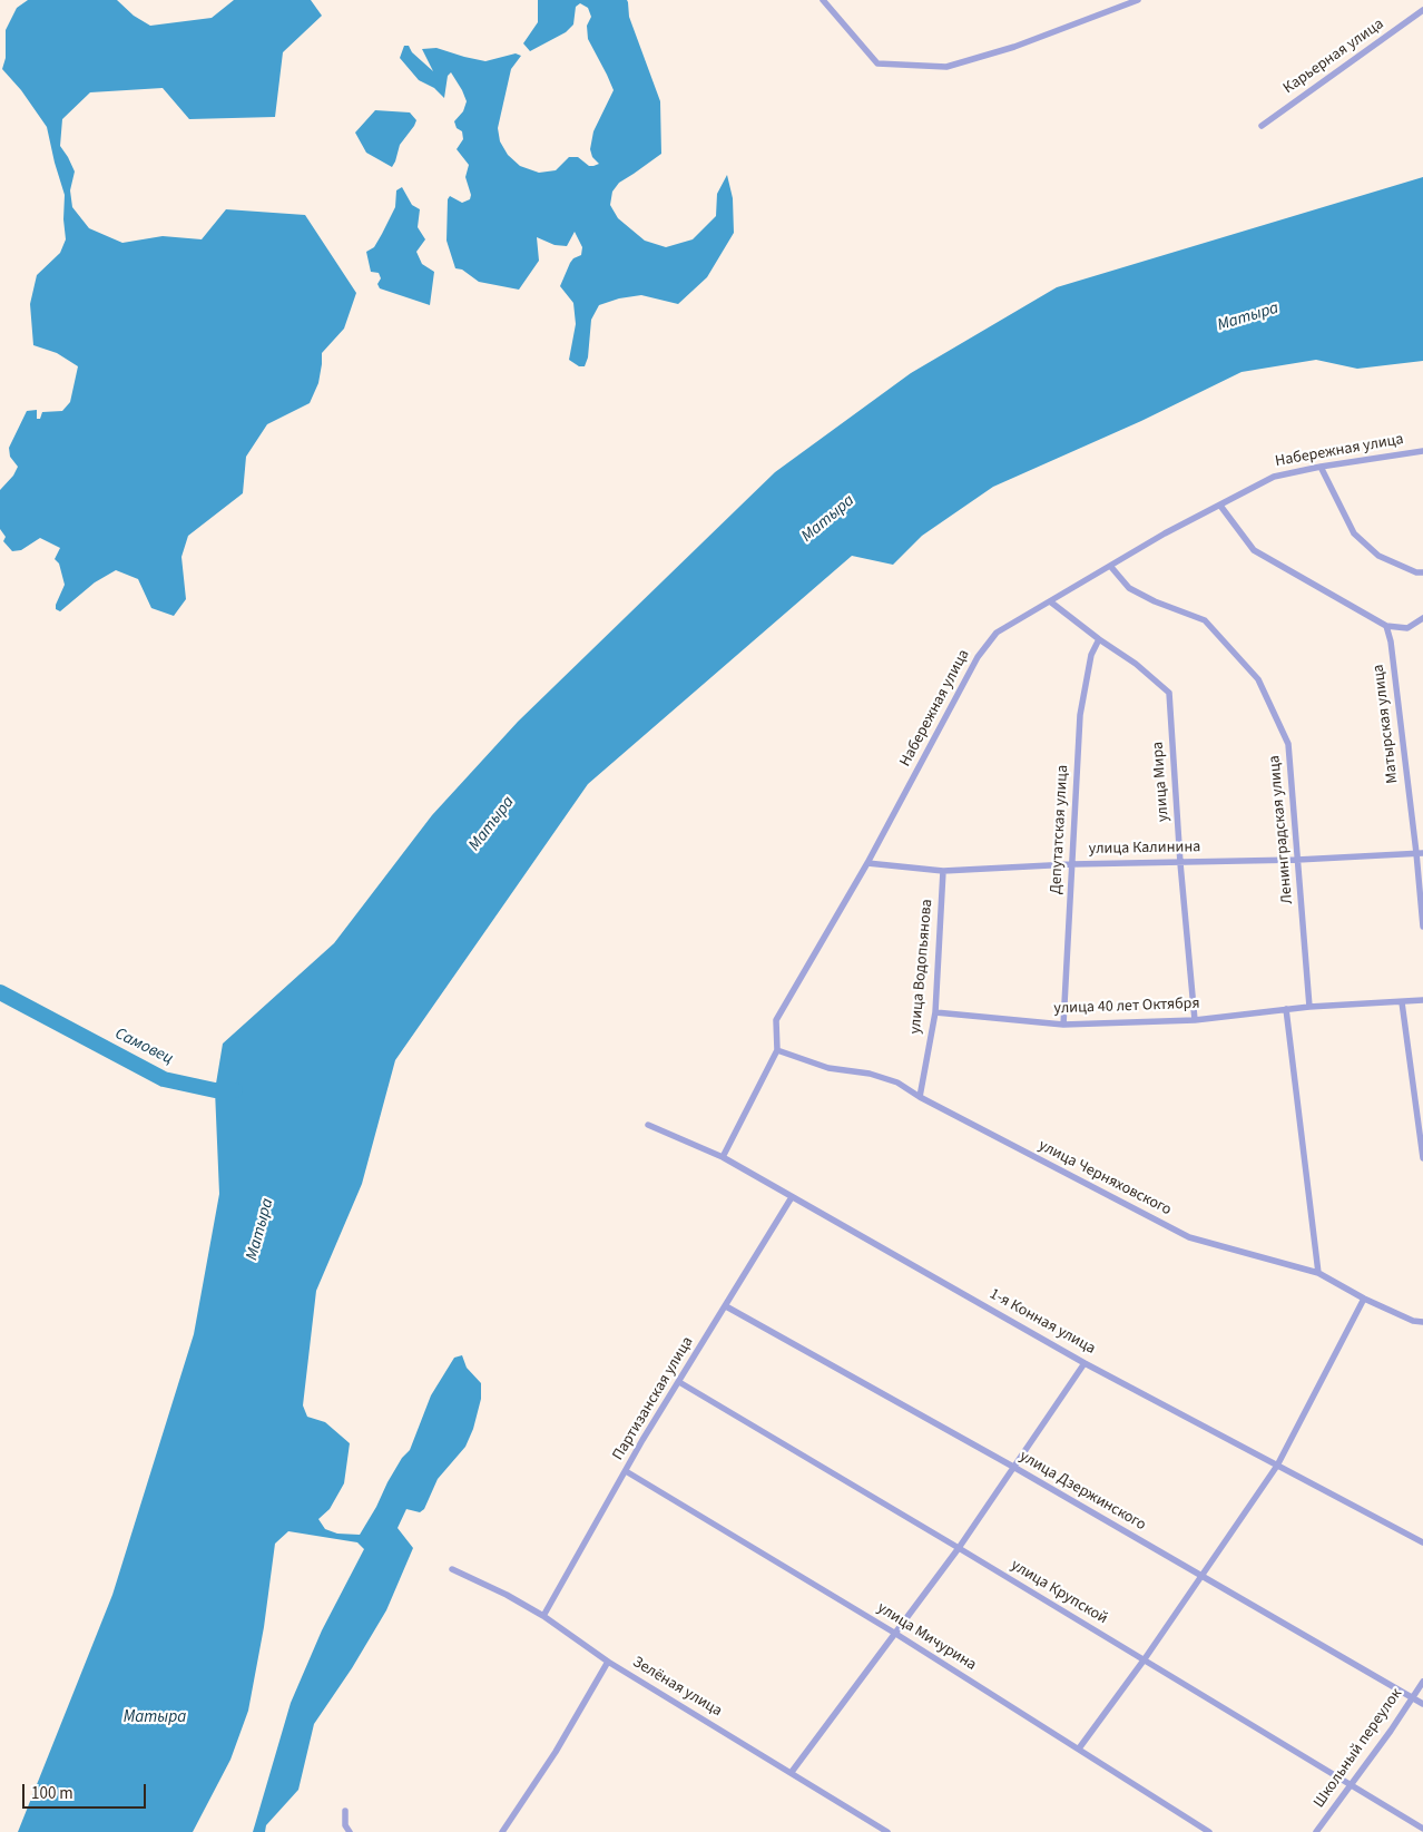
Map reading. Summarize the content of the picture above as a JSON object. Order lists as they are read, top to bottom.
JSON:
{
  "streets": {
    "street": [
      "Карьерная улица",
      "Набережная улица",
      "Матырская улица",
      "улица Мира",
      "Депутатская улица",
      "Ленинградская улица",
      "улица Калинина",
      "улица Водопьянова",
      "улица 40 лет Октября",
      "улица Черняховского",
      "1-я Конная улица",
      "Партизанская улица",
      "улица Дзержинского",
      "улица Крупской",
      "улица Мичурина",
      "Зелёная улица",
      "Школьный переулок"
    ]
  },
  "crossings": [
    ["Набережная улица", "улица Мира"],
    ["Набережная улица", "Ленинградская улица"],
    ["Набережная улица", "улица Калинина"],
    ["Набережная улица", "улица Черняховского"],
    ["Набережная улица", "1-я Конная улица"],
    ["Матырская улица", "улица Калинина"],
    ["улица Мира", "Депутатская улица"],
    ["улица Мира", "улица Калинина"],
    ["улица Мира", "улица 40 лет Октября"],
    ["Депутатская улица", "улица Калинина"],
    ["Депутатская улица", "улица 40 лет Октября"],
    ["Ленинградская улица", "улица Калинина"],
    ["Ленинградская улица", "улица 40 лет Октября"],
    ["улица Калинина", "улица Водопьянова"],
    ["улица Водопьянова", "улица 40 лет Октября"],
    ["улица Водопьянова", "улица Черняховского"],
    ["1-я Конная улица", "Партизанская улица"],
    ["Партизанская улица", "улица Дзержинского"],
    ["Партизанская улица", "улица Крупской"],
    ["Партизанская улица", "улица Мичурина"],
    ["Партизанская улица", "Зелёная улица"],
    ["улица Дзержинского", "Школьный переулок"],
    ["улица Крупской", "Школьный переулок"]
  ],
  "water": ["Матыра", "Самовец"],
  "scale_bar": "100 m"
}
